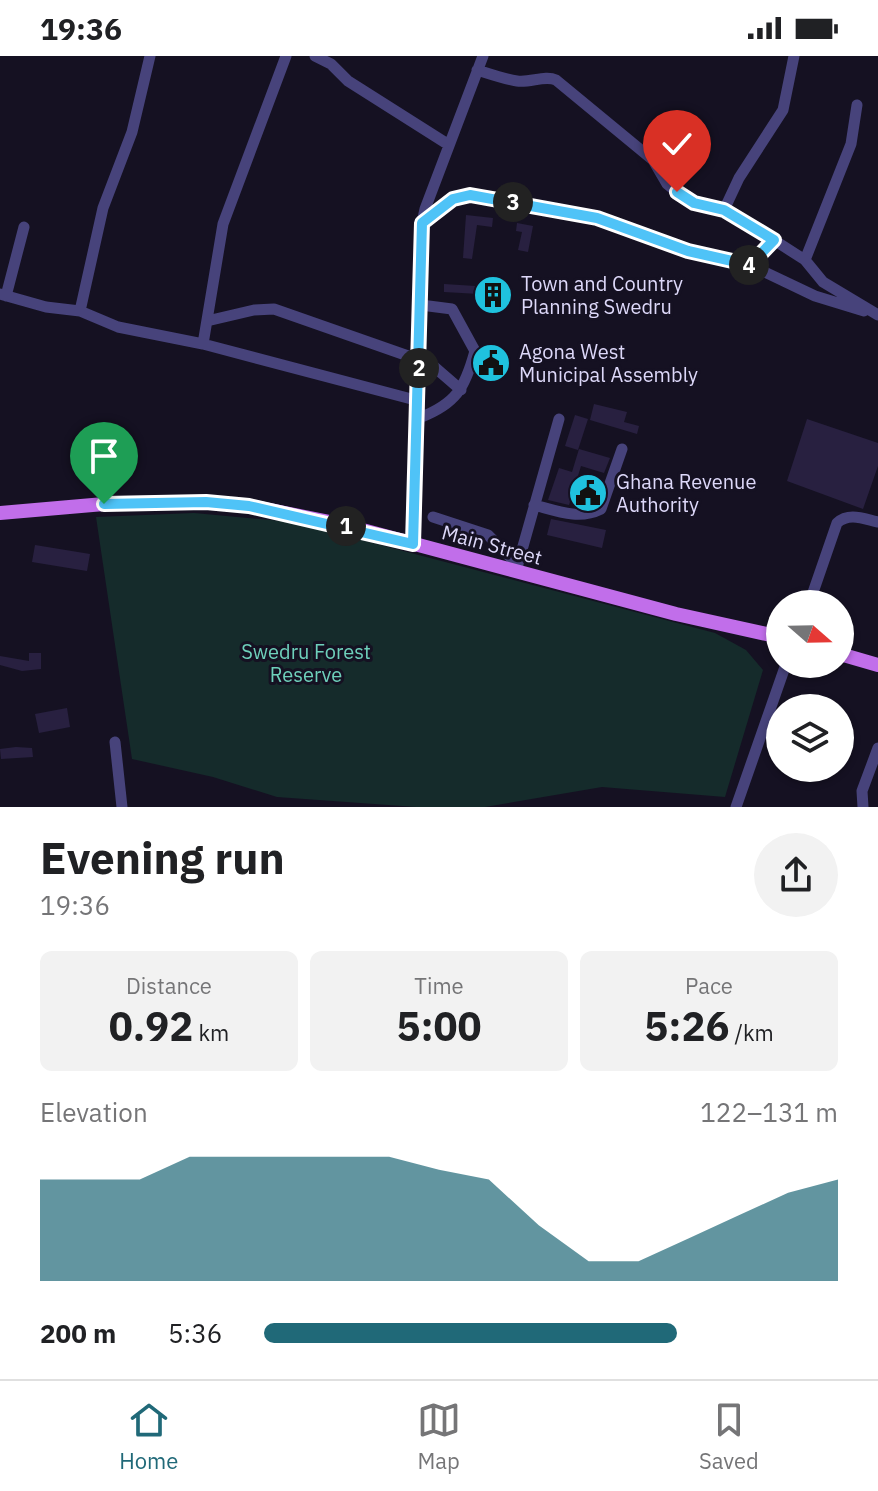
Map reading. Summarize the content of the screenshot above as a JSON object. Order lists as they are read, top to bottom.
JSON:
{
  "streets": {
    "main road": ["Main Street"]
  },
  "parks": ["Swedru Forest Reserve"],
  "places": {
    "building": ["Town and Country Planning Swedru"],
    "public building": ["Agona West Municipal Assembly", "Ghana Revenue Authority"]
  },
  "north": "right",
  "page": {
    "status": "19:36",
    "pins": [
      "3",
      "4",
      "2",
      "1"
    ],
    "heading": ["Evening run", "19:36"],
    "stats": [
      ["Distance", "0.92 km"],
      ["Time", "5:00"],
      ["Pace", "5:26 /km"]
    ],
    "chart": ["Elevation", "122–131 m"],
    "list": [
      {
        "name": "200 m",
        "note": "5:36"
      }
    ],
    "tabs": ["Home", "Map", "Saved"]
  }
}
